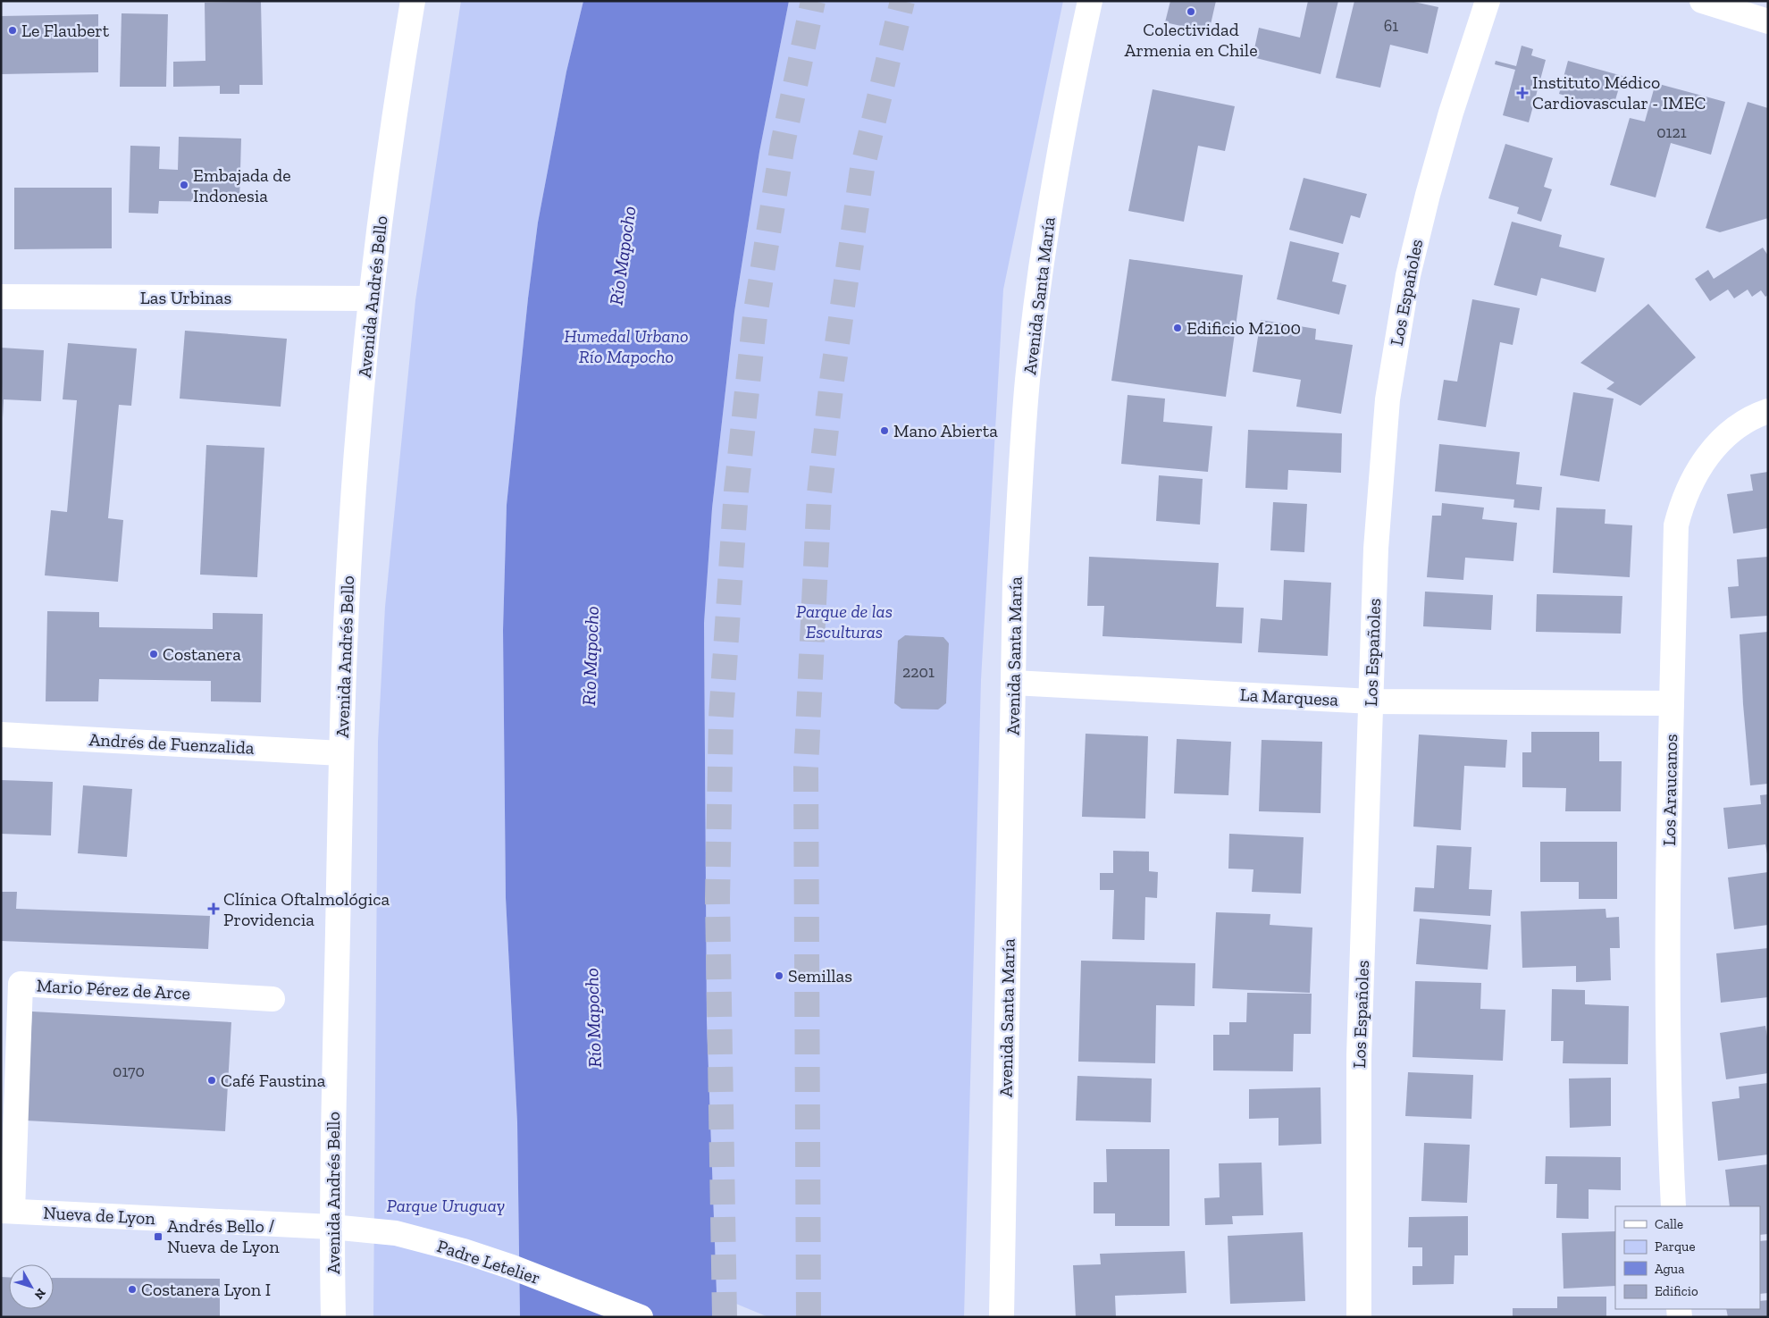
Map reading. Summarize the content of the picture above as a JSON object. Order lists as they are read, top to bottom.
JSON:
{
  "streets": {
    "street": [
      "Los Españoles",
      "Avenida Santa María",
      "Avenida Andrés Bello",
      "Las Urbinas",
      "La Marquesa",
      "Andrés de Fuenzalida",
      "Los Araucanos",
      "Mario Pérez de Arce",
      "Nueva de Lyon",
      "Padre Letelier"
    ]
  },
  "crossings": [
    ["Los Españoles", "La Marquesa"],
    ["Avenida Santa María", "La Marquesa"],
    ["Avenida Andrés Bello", "Las Urbinas"],
    ["Avenida Andrés Bello", "Andrés de Fuenzalida"],
    ["Avenida Andrés Bello", "Nueva de Lyon"],
    ["Avenida Andrés Bello", "Padre Letelier"],
    ["La Marquesa", "Los Araucanos"],
    ["Mario Pérez de Arce", "Nueva de Lyon"],
    ["Nueva de Lyon", "Padre Letelier"]
  ],
  "water": ["Río Mapocho"],
  "parks": ["Humedal Urbano Río Mapocho", "Parque de las Esculturas", "Parque Uruguay"],
  "places": {
    "other": [
      "Colectividad Armenia en Chile",
      "Le Flaubert",
      "Embajada de Indonesia",
      "Edificio M2100",
      "Mano Abierta",
      "Costanera",
      "Semillas",
      "Café Faustina",
      "Costanera Lyon I"
    ],
    "health": ["Instituto Médico Cardiovascular - IMEC", "Clínica Oftalmológica Providencia"],
    "transit": ["Andrés Bello / Nueva de Lyon"]
  },
  "house_numbers": [
    "61",
    "0121",
    "2201",
    "0170"
  ],
  "legend": [
    "Calle",
    "Parque",
    "Agua",
    "Edificio"
  ],
  "north": "bottom right"
}
